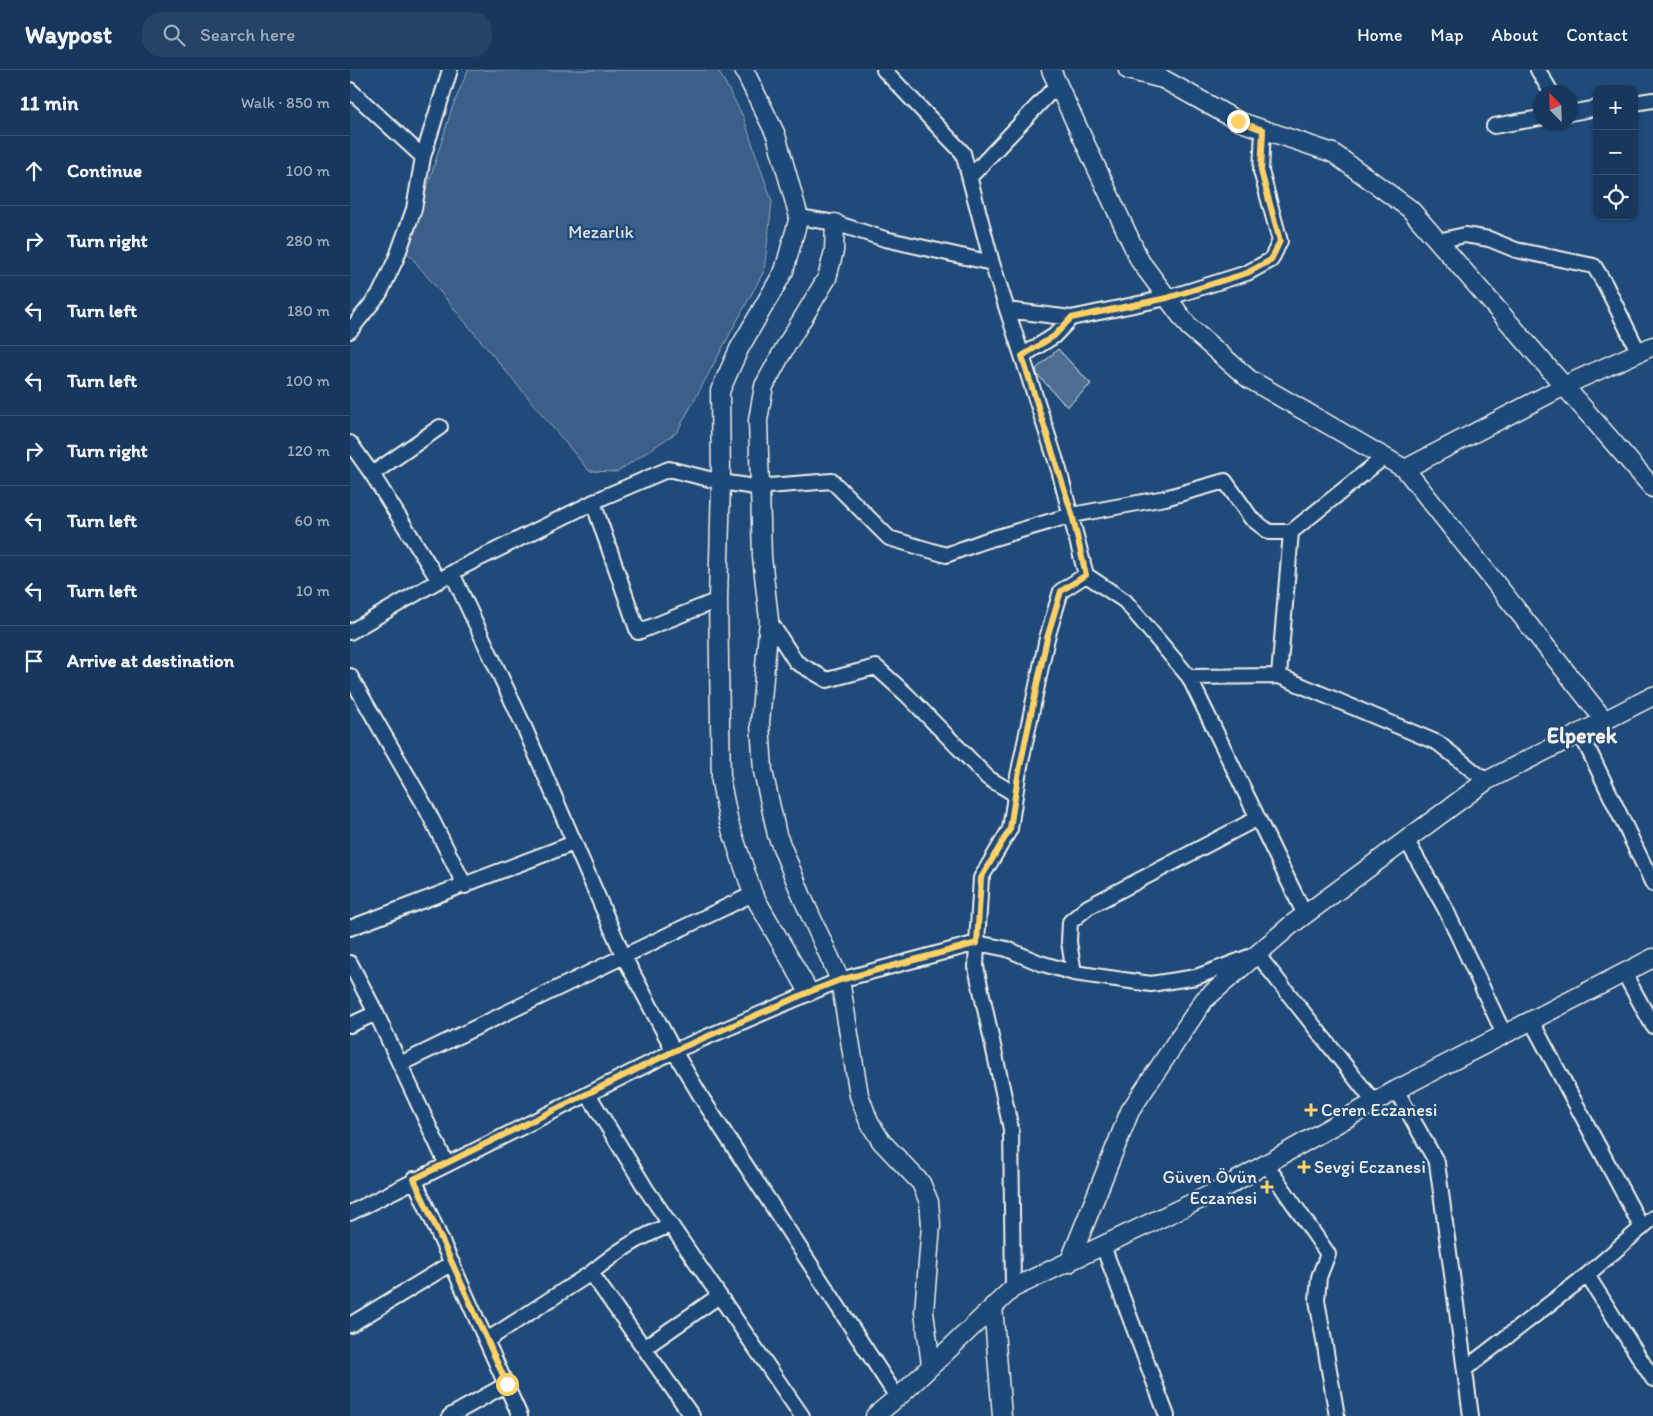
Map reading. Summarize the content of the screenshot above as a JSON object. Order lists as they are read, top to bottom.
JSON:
{
  "districts": ["Elperek"],
  "parks": ["Mezarlık"],
  "places": {
    "health": ["Ceren Eczanesi", "Sevgi Eczanesi", "Güven Övün Eczanesi"]
  },
  "north": "top left",
  "page": {
    "header": "Waypost",
    "search": "Search here",
    "nav": [
      "Home",
      "Map",
      "About",
      "Contact"
    ],
    "heading": ["11 min", "Walk · 850 m"],
    "map_buttons": ["+", "−"],
    "list": [
      ["Continue", "100 m"],
      ["Turn right", "280 m"],
      ["Turn left", "180 m"],
      ["Turn left", "100 m"],
      ["Turn right", "120 m"],
      ["Turn left", "60 m"],
      ["Turn left", "10 m"],
      "Arrive at destination"
    ]
  }
}
